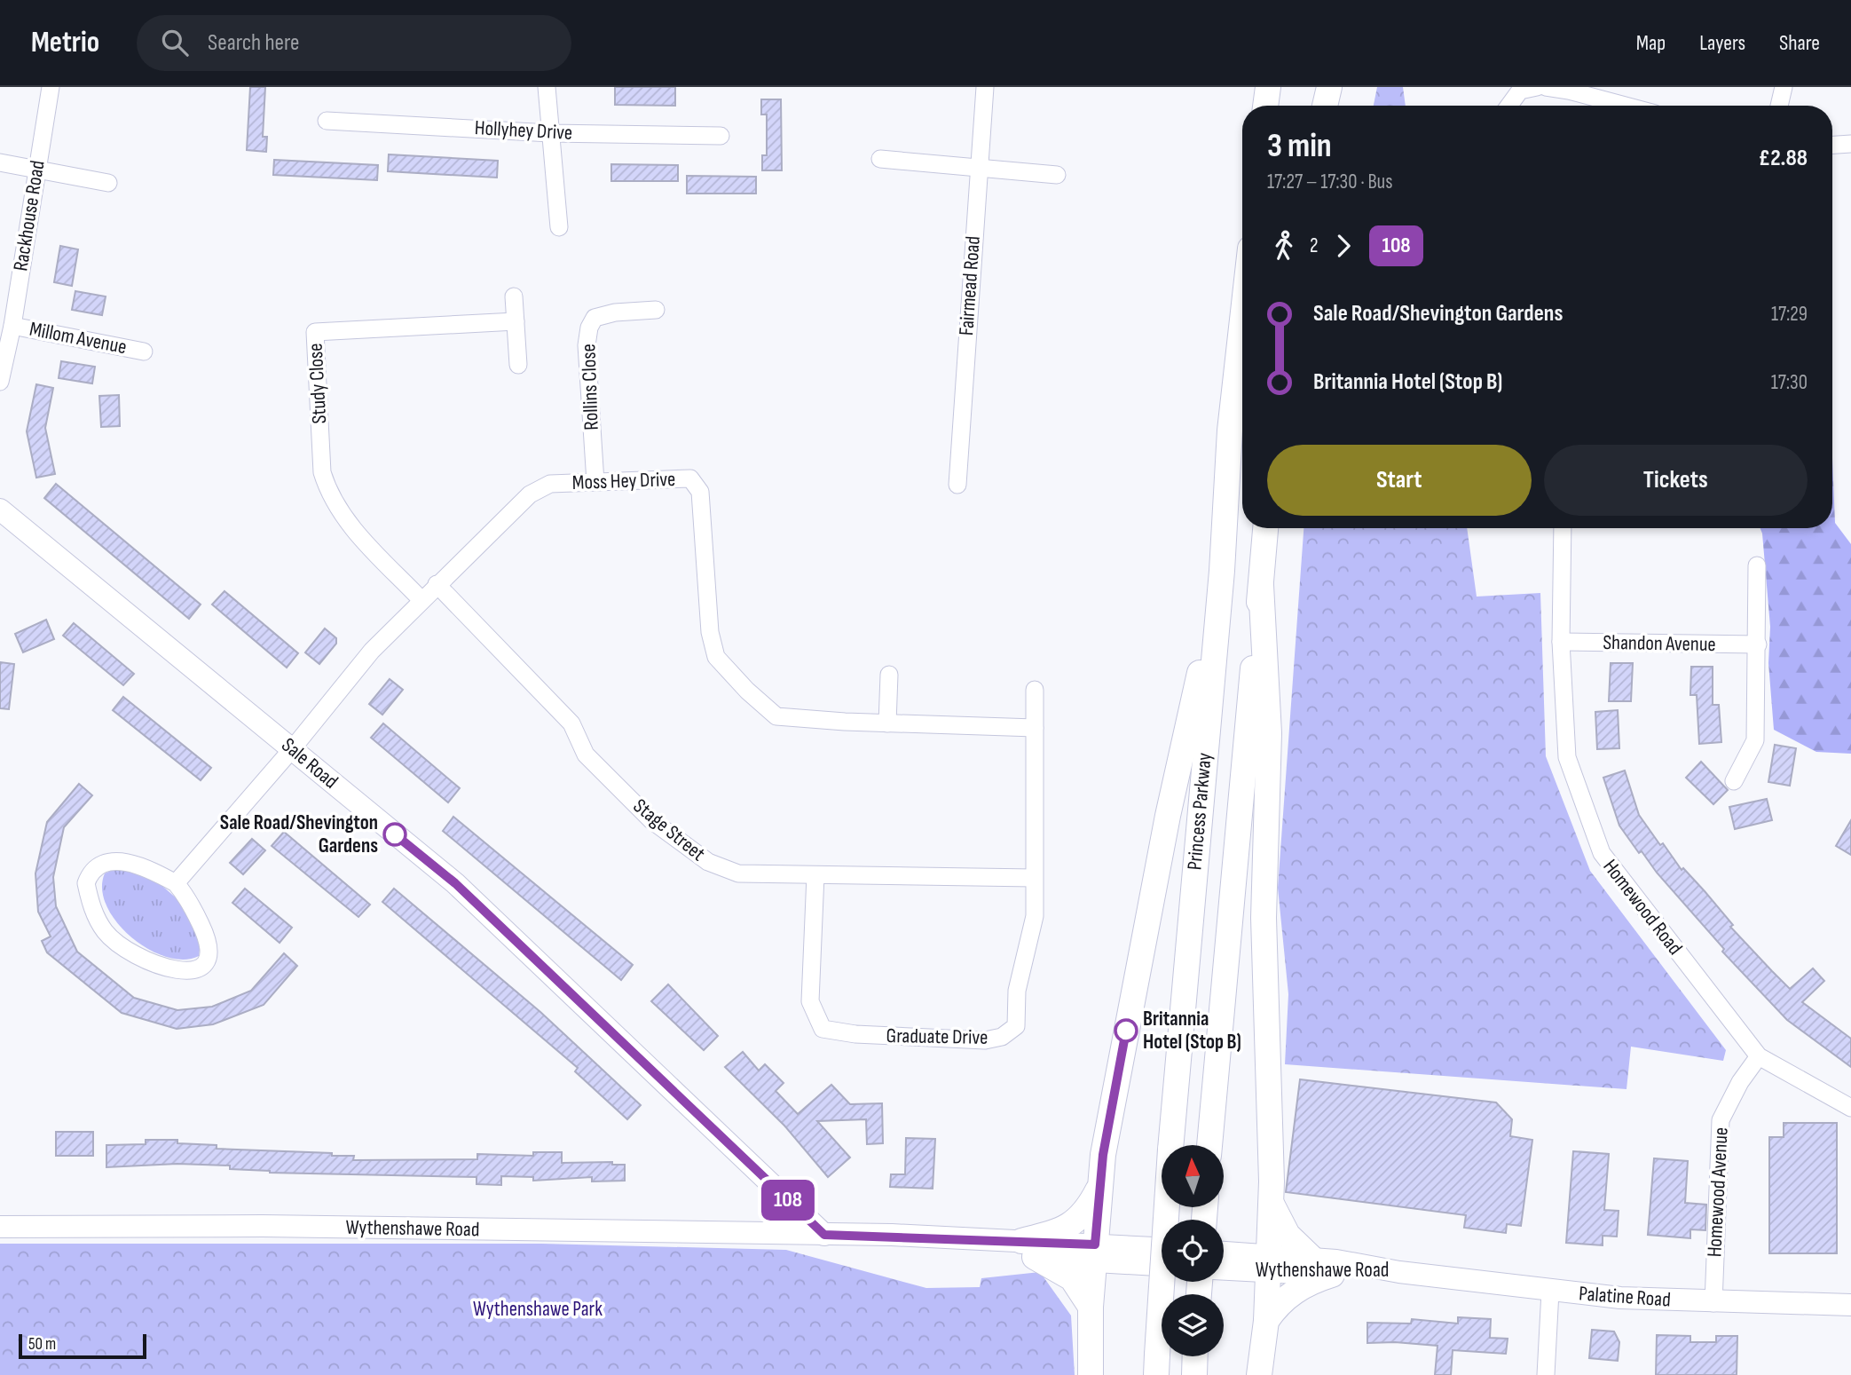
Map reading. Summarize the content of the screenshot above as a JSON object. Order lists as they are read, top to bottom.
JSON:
{
  "streets": {
    "highway": ["Princess Parkway"],
    "main road": ["Sale Road", "Wythenshawe Road", "Palatine Road"],
    "street": [
      "Hollyhey Drive",
      "Rackhouse Road",
      "Fairmead Road",
      "Millom Avenue",
      "Study Close",
      "Rollins Close",
      "Moss Hey Drive",
      "Shandon Avenue",
      "Stage Street",
      "Homewood Road",
      "Graduate Drive",
      "Homewood Avenue"
    ]
  },
  "crossings": [
    ["Rackhouse Road", "Millom Avenue"],
    ["Study Close", "Moss Hey Drive"],
    ["Rollins Close", "Moss Hey Drive"],
    ["Moss Hey Drive", "Sale Road"],
    ["Moss Hey Drive", "Stage Street"],
    ["Moss Hey Drive", "Graduate Drive"],
    ["Shandon Avenue", "Homewood Road"],
    ["Sale Road", "Wythenshawe Road"],
    ["Stage Street", "Graduate Drive"],
    ["Homewood Road", "Homewood Avenue"],
    ["Homewood Avenue", "Palatine Road"],
    ["Wythenshawe Road", "Palatine Road"]
  ],
  "parks": ["Wythenshawe Park"],
  "places": ["Sale Road/Shevington Gardens", "Britannia Hotel (Stop B)"],
  "lines": ["bus line 108"],
  "scale_bar": "50 m",
  "north": "top",
  "page": {
    "header": "Metrio",
    "search": "Search here",
    "nav": ["Map", "Layers", "Share"],
    "on_map": "108",
    "heading": ["3 min", "17:27 – 17:30 · Bus", "£2.88"],
    "legs": ["2", "108"],
    "list": [
      {
        "name": "Sale Road/Shevington Gardens",
        "value": "17:29"
      },
      {
        "name": "Britannia Hotel (Stop B)",
        "value": "17:30"
      }
    ],
    "buttons": ["Start", "Tickets"],
    "scale": "50 m"
  }
}
